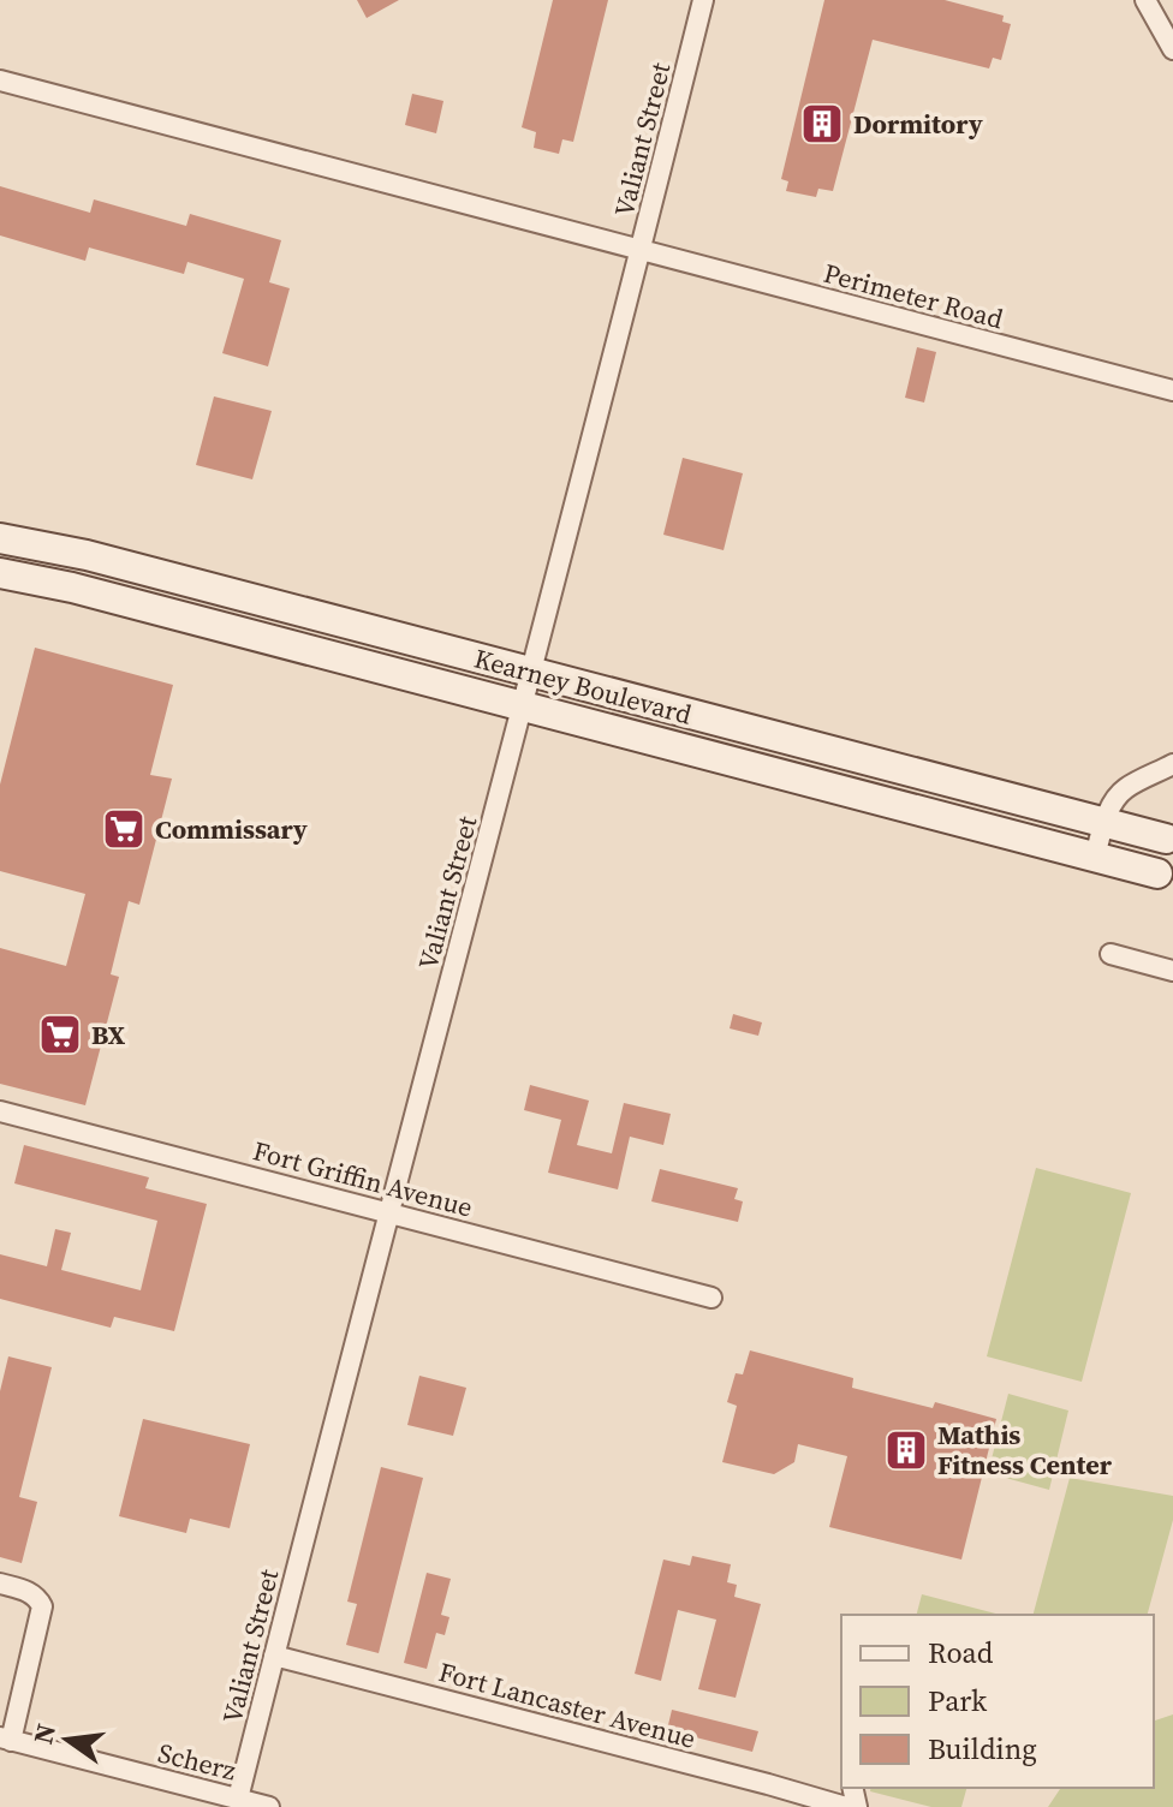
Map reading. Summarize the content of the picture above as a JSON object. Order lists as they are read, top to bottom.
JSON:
{
  "streets": {
    "street": [
      "Valiant Street",
      "Perimeter Road",
      "Kearney Boulevard",
      "Fort Griffin Avenue",
      "Fort Lancaster Avenue",
      "Scherz"
    ]
  },
  "crossings": [
    ["Valiant Street", "Perimeter Road"],
    ["Valiant Street", "Kearney Boulevard"],
    ["Valiant Street", "Fort Griffin Avenue"],
    ["Valiant Street", "Fort Lancaster Avenue"],
    ["Valiant Street", "Scherz"]
  ],
  "places": {
    "building": ["Dormitory", "Mathis Fitness Center"],
    "supermarket": ["Commissary", "BX"]
  },
  "legend": ["Road", "Park", "Building"],
  "north": "left"
}
